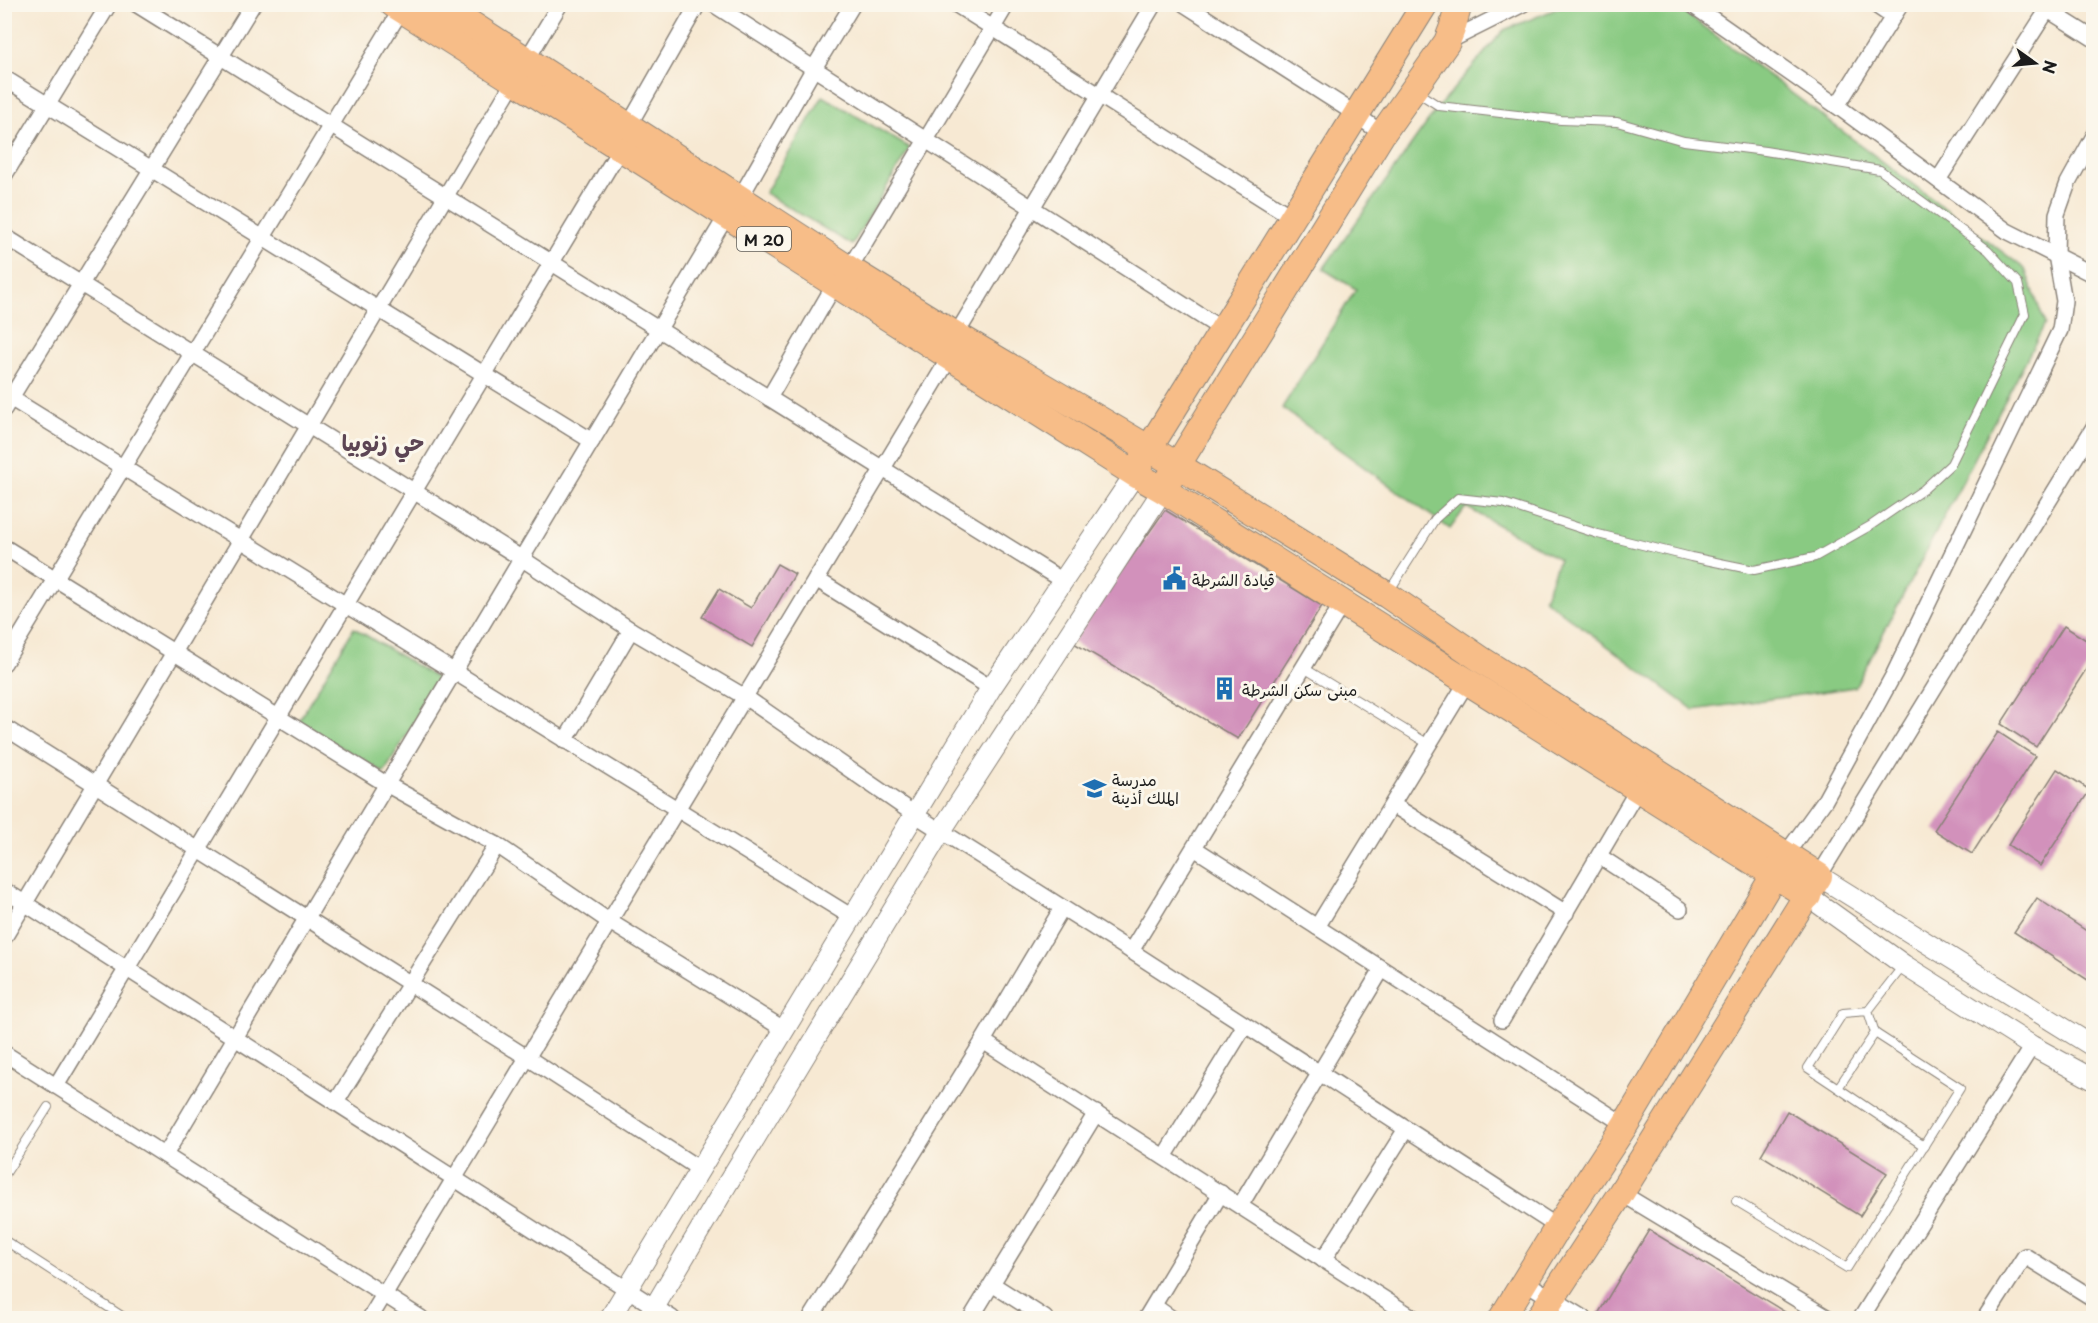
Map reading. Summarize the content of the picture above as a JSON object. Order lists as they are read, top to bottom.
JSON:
{
  "streets": {
    "main road": ["M 20"]
  },
  "districts": ["حي زنوبيا"],
  "places": {
    "public building": ["قيادة الشرطة"],
    "building": ["مبنى سكن الشرطة"],
    "school or university": ["مدرسة الملك أذينة"]
  },
  "north": "right"
}
